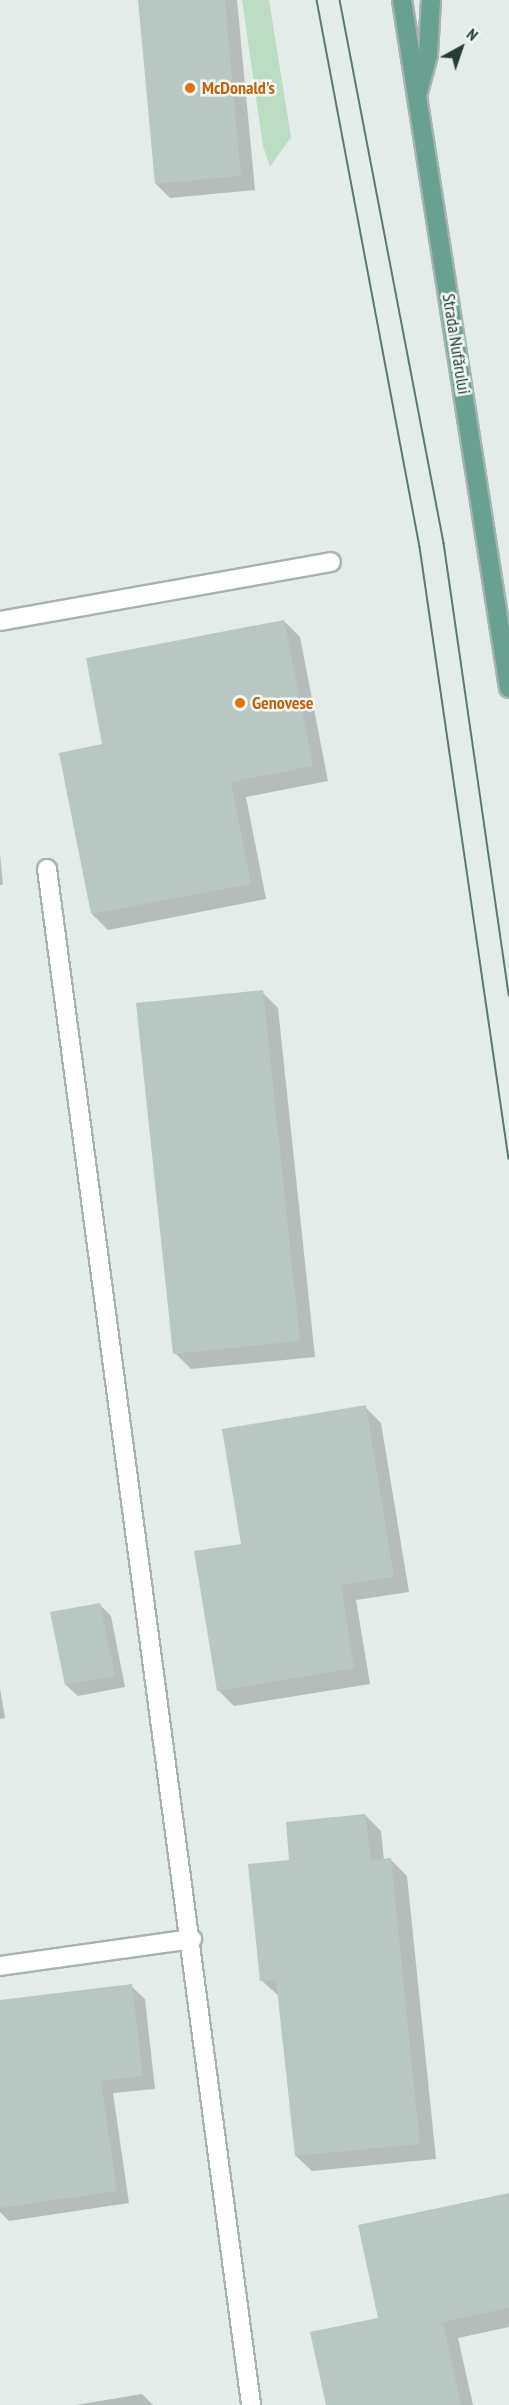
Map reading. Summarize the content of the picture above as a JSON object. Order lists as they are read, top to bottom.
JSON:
{
  "streets": {
    "main road": ["Strada Nufărului"]
  },
  "places": ["McDonald's", "Genovese"],
  "north": "top right"
}
